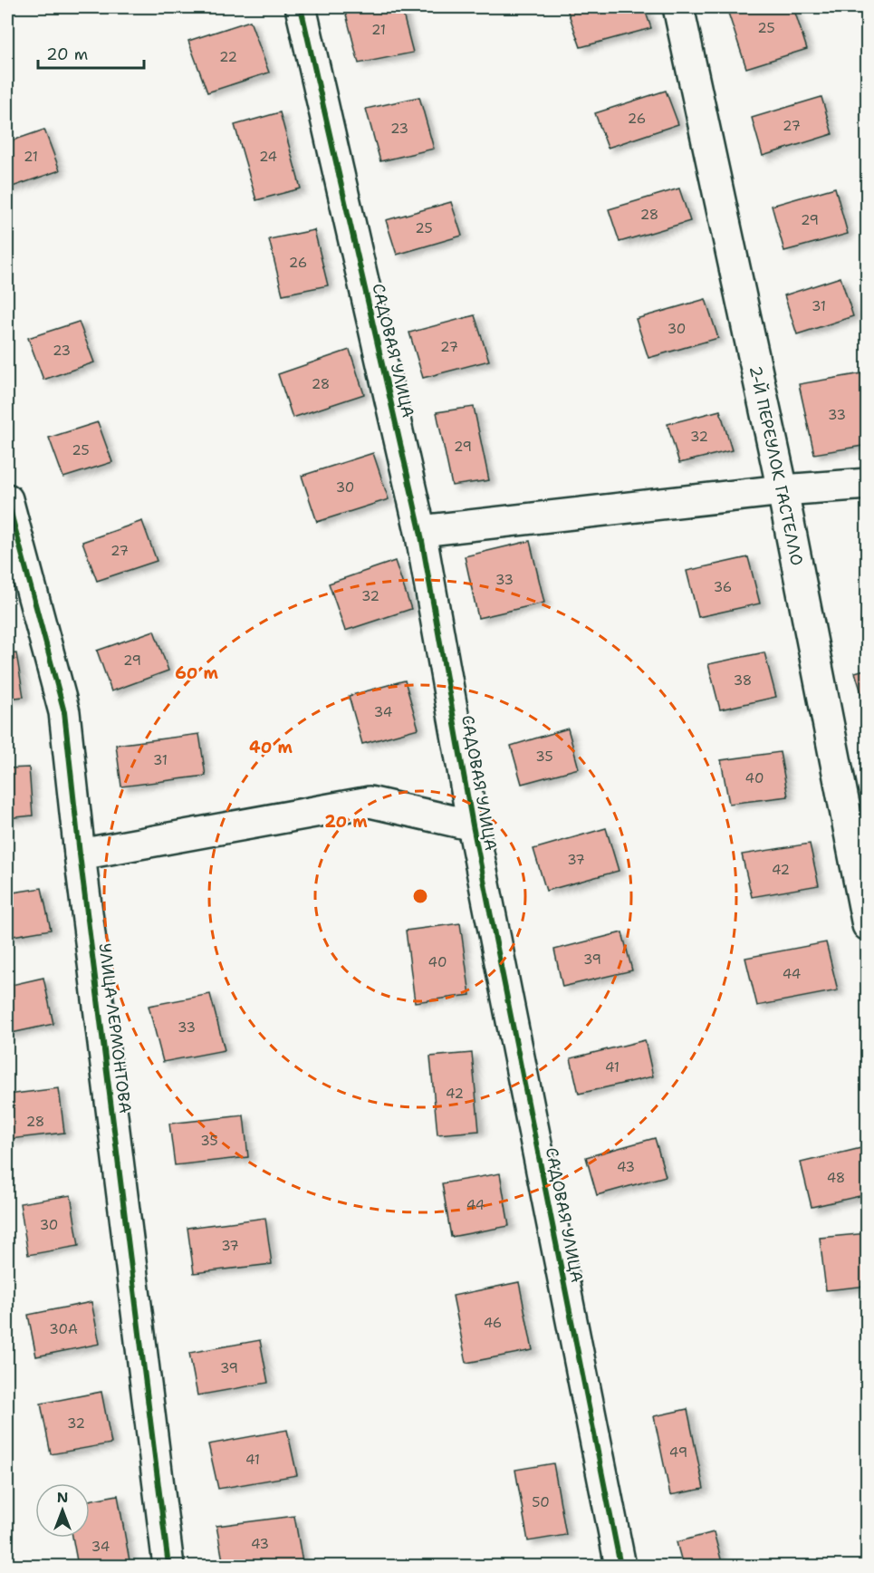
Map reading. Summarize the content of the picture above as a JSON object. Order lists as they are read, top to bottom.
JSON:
{
  "streets": {
    "street": ["САДОВАЯ УЛИЦА", "2-Й ПЕРЕУЛОК ГАСТЕЛЛО", "УЛИЦА ЛЕРМОНТОВА"]
  },
  "house_numbers": [
    "25",
    "21",
    "22",
    "26",
    "27",
    "23",
    "21",
    "24",
    "28",
    "29",
    "25",
    "26",
    "31",
    "30",
    "27",
    "23",
    "28",
    "33",
    "32",
    "29",
    "25",
    "30",
    "27",
    "33",
    "36",
    "32",
    "29",
    "38",
    "34",
    "35",
    "31",
    "40",
    "37",
    "42",
    "39",
    "40",
    "44",
    "33",
    "41",
    "42",
    "28",
    "35",
    "43",
    "48",
    "44",
    "30",
    "37",
    "46",
    "30А",
    "39",
    "32",
    "49",
    "41",
    "50",
    "43",
    "34"
  ],
  "scale_bar": "20 m",
  "north": "top",
  "rings": ["60 m", "40 m", "20 m"]
}
